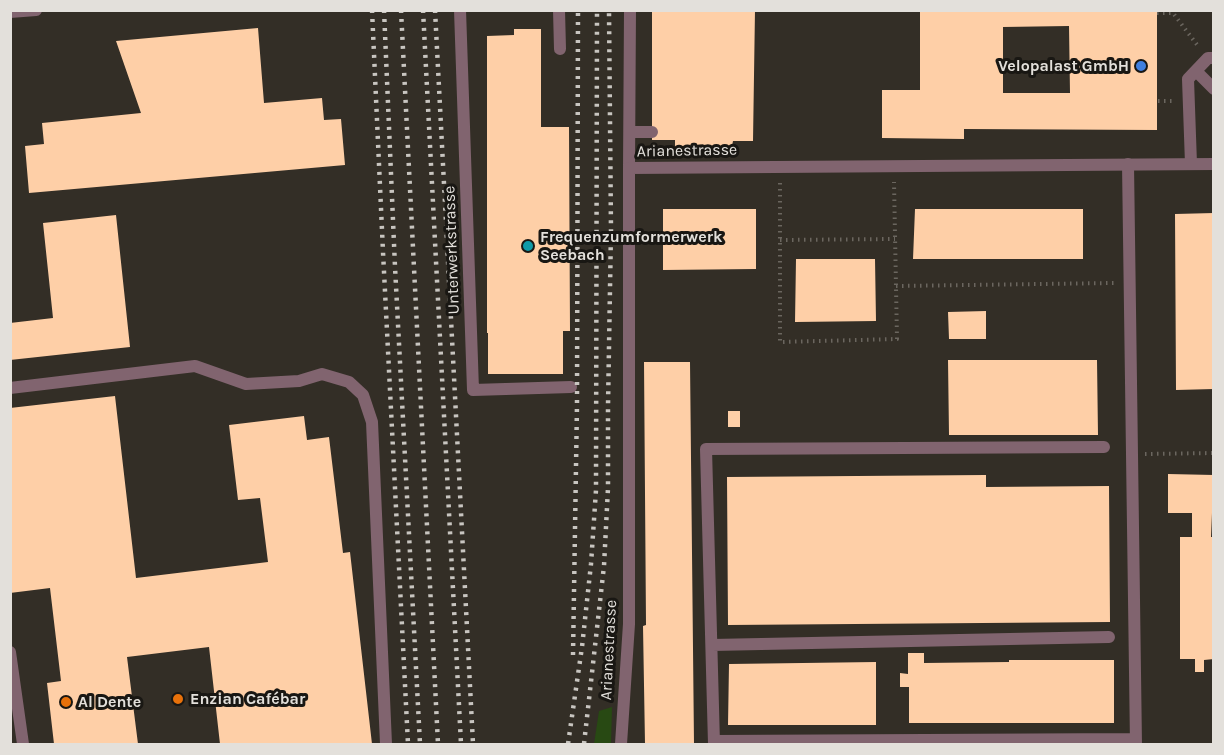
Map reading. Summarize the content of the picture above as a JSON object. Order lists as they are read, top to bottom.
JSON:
{
  "streets": {
    "street": ["Arianestrasse", "Unterwerkstrasse"]
  },
  "places": [
    "Velopalast GmbH",
    "Frequenzumformerwerk Seebach",
    "Enzian Cafébar",
    "Al Dente"
  ]
}
